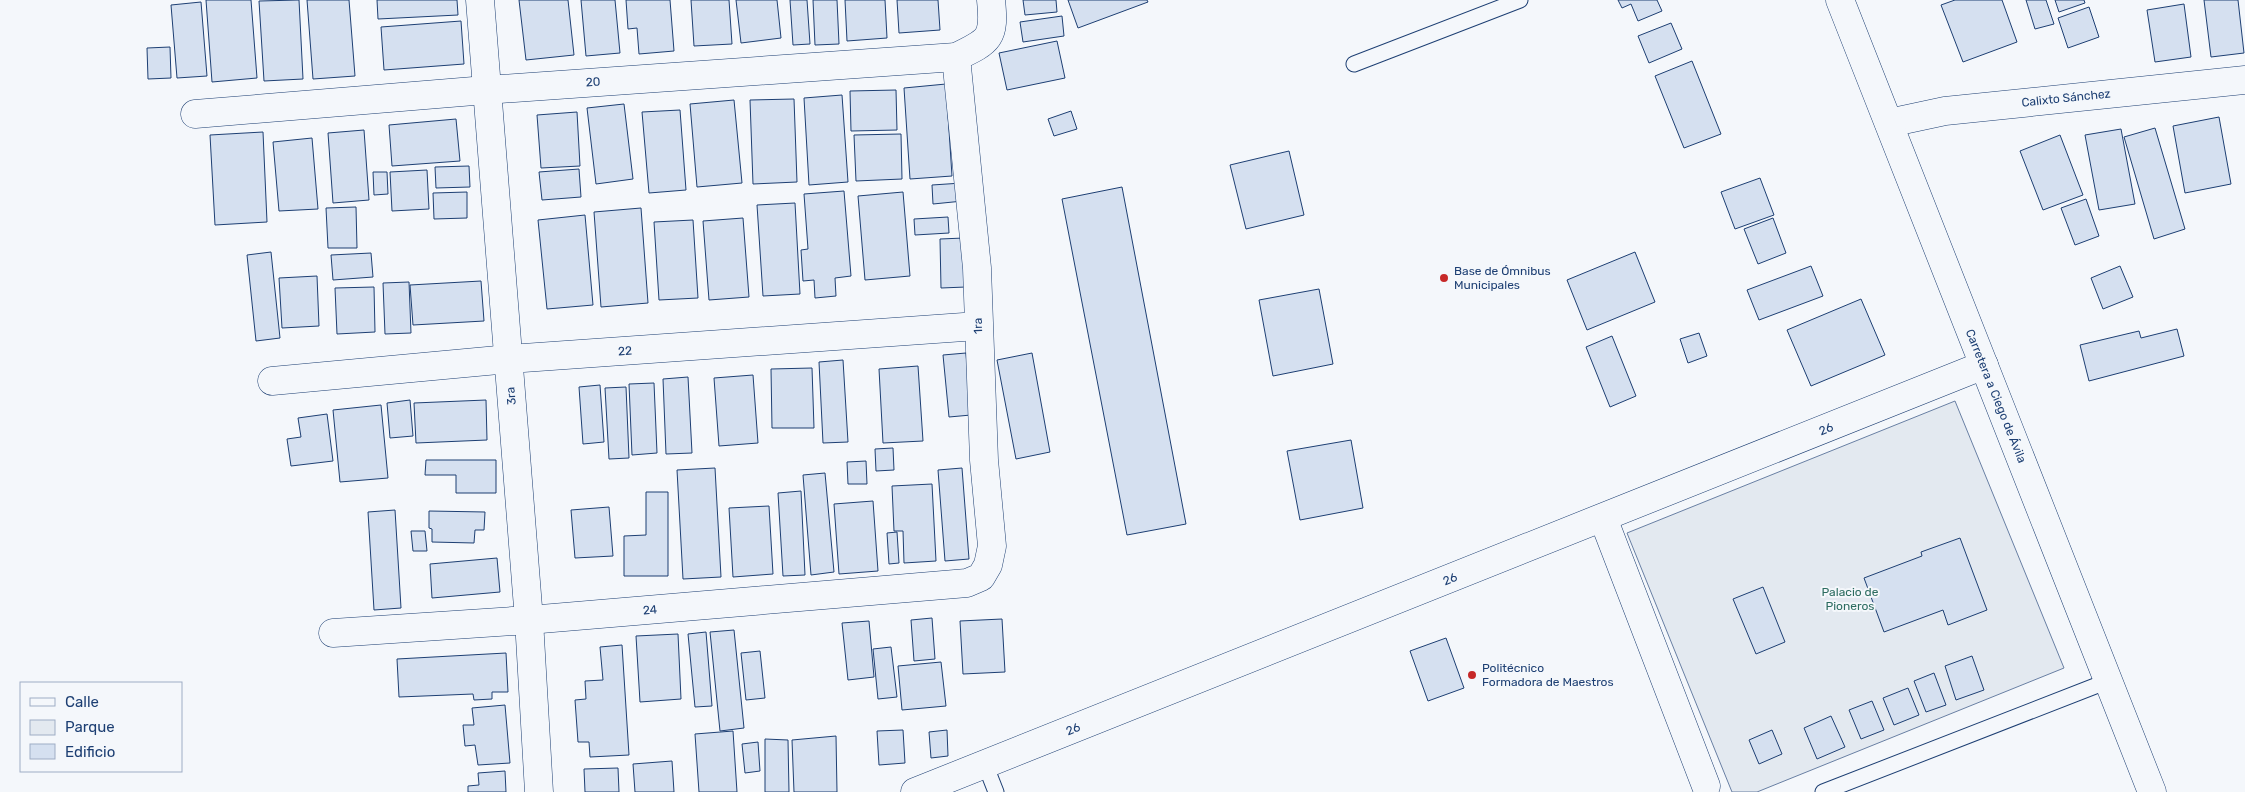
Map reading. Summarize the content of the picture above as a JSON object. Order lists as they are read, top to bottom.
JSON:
{
  "streets": {
    "street": [
      "20",
      "Calixto Sánchez",
      "1ra",
      "22",
      "3ra",
      "Carretera a Ciego de Ávila",
      "26",
      "24"
    ]
  },
  "crossings": [
    ["20", "1ra"],
    ["20", "3ra"],
    ["Calixto Sánchez", "Carretera a Ciego de Ávila"],
    ["1ra", "22"],
    ["1ra", "24"],
    ["22", "3ra"],
    ["3ra", "24"],
    ["Carretera a Ciego de Ávila", "26"]
  ],
  "parks": ["Palacio de Pioneros"],
  "places": ["Base de Ómnibus Municipales", "Politécnico Formadora de Maestros"],
  "legend": ["Calle", "Parque", "Edificio"]
}
